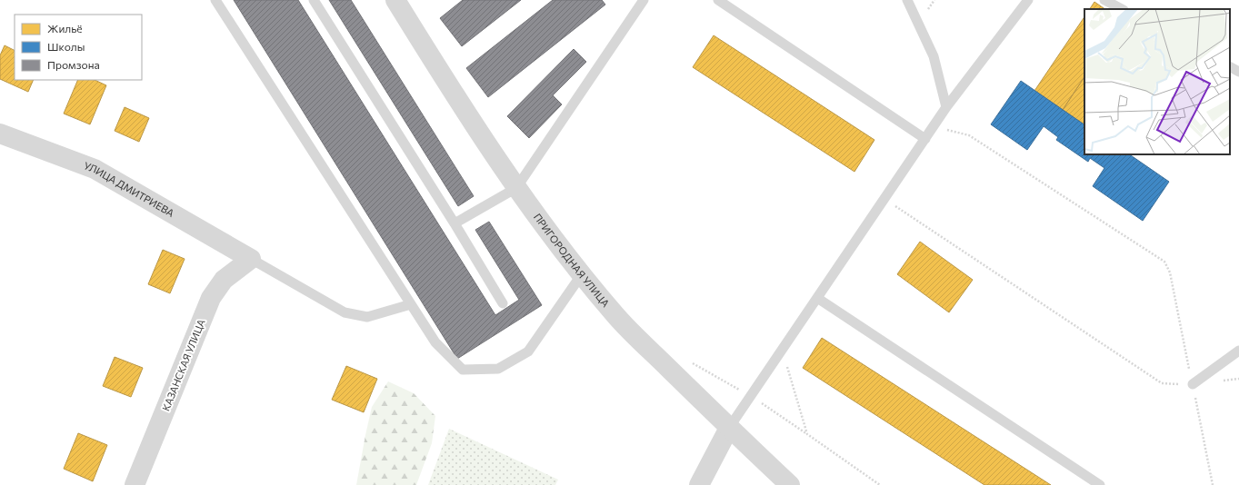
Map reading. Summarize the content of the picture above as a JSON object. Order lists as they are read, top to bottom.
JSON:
{
  "streets": {
    "street": ["УЛИЦА ДМИТРИЕВА", "ПРИГОРОДНАЯ УЛИЦА", "КАЗАНСКАЯ УЛИЦА"]
  },
  "crossings": [
    ["УЛИЦА ДМИТРИЕВА", "КАЗАНСКАЯ УЛИЦА"]
  ],
  "legend": ["Жильё", "Школы", "Промзона"]
}
